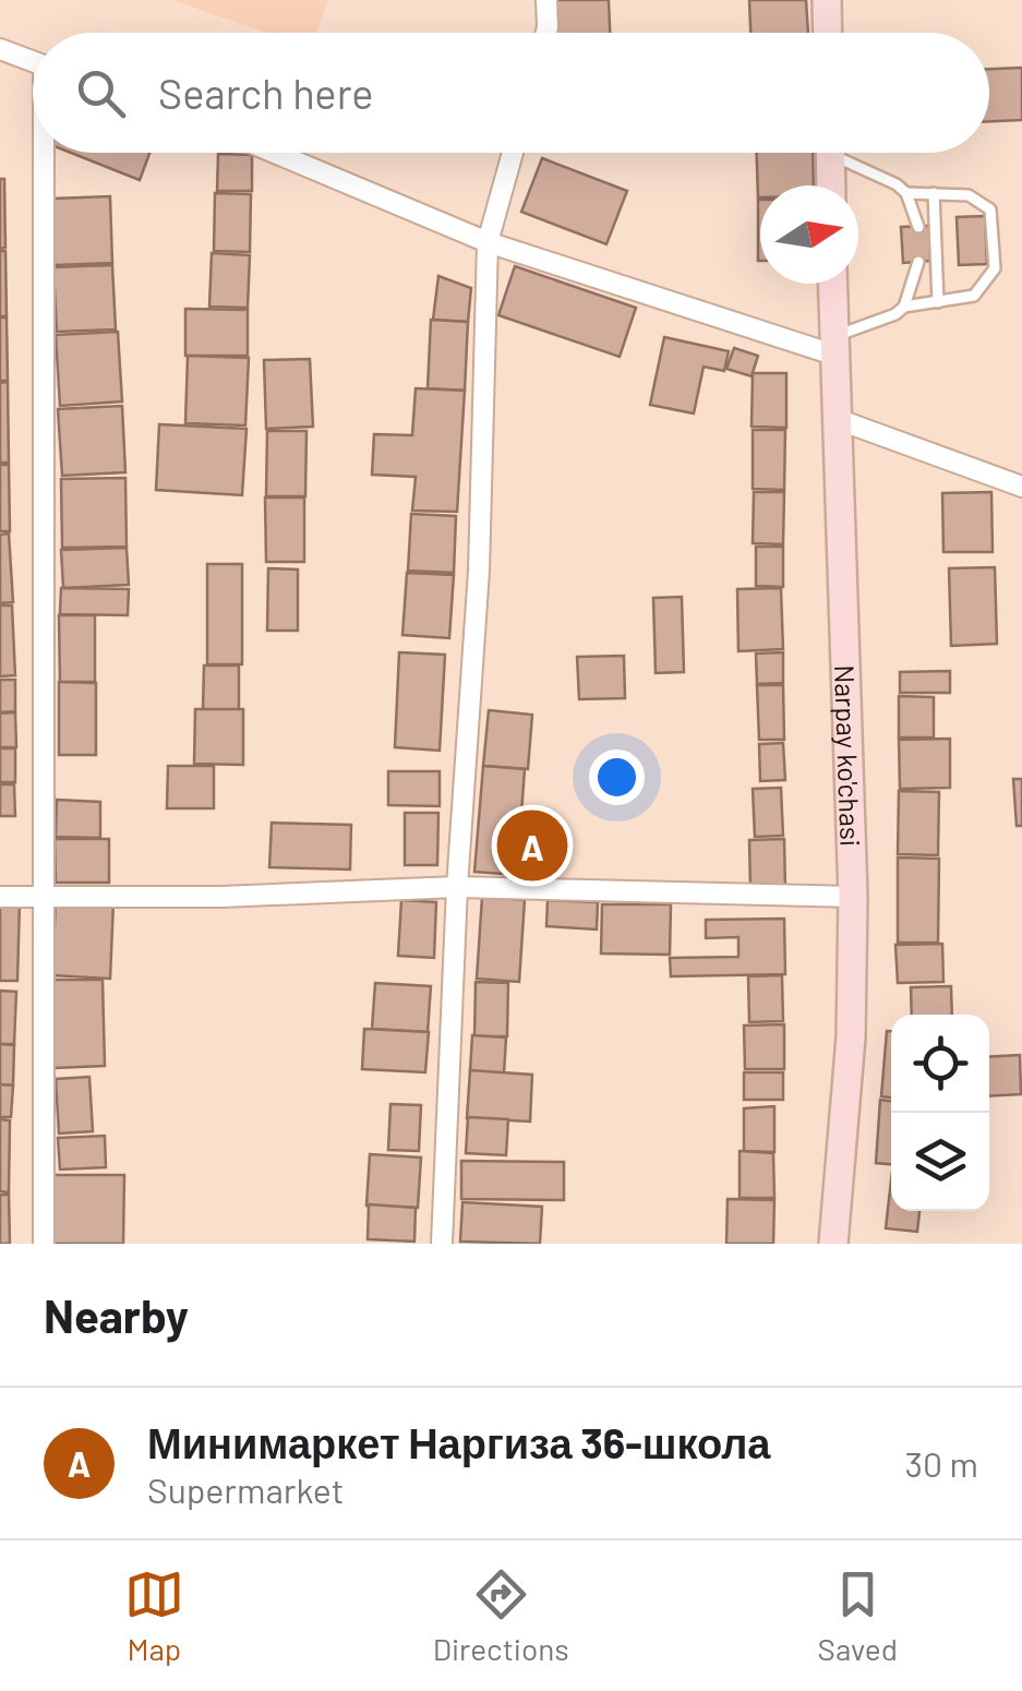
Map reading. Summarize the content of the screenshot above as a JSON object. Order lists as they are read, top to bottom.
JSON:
{
  "streets": {
    "main road": ["Narpay ko'chasi"]
  },
  "north": "right",
  "page": {
    "search": "Search here",
    "pins": "A",
    "heading": "Nearby",
    "list": [
      {
        "mark": "A",
        "name": "Минимаркет Наргиза 36-школа",
        "note": "Supermarket",
        "value": "30 m"
      }
    ],
    "nav": ["Map", "Directions", "Saved"]
  }
}
